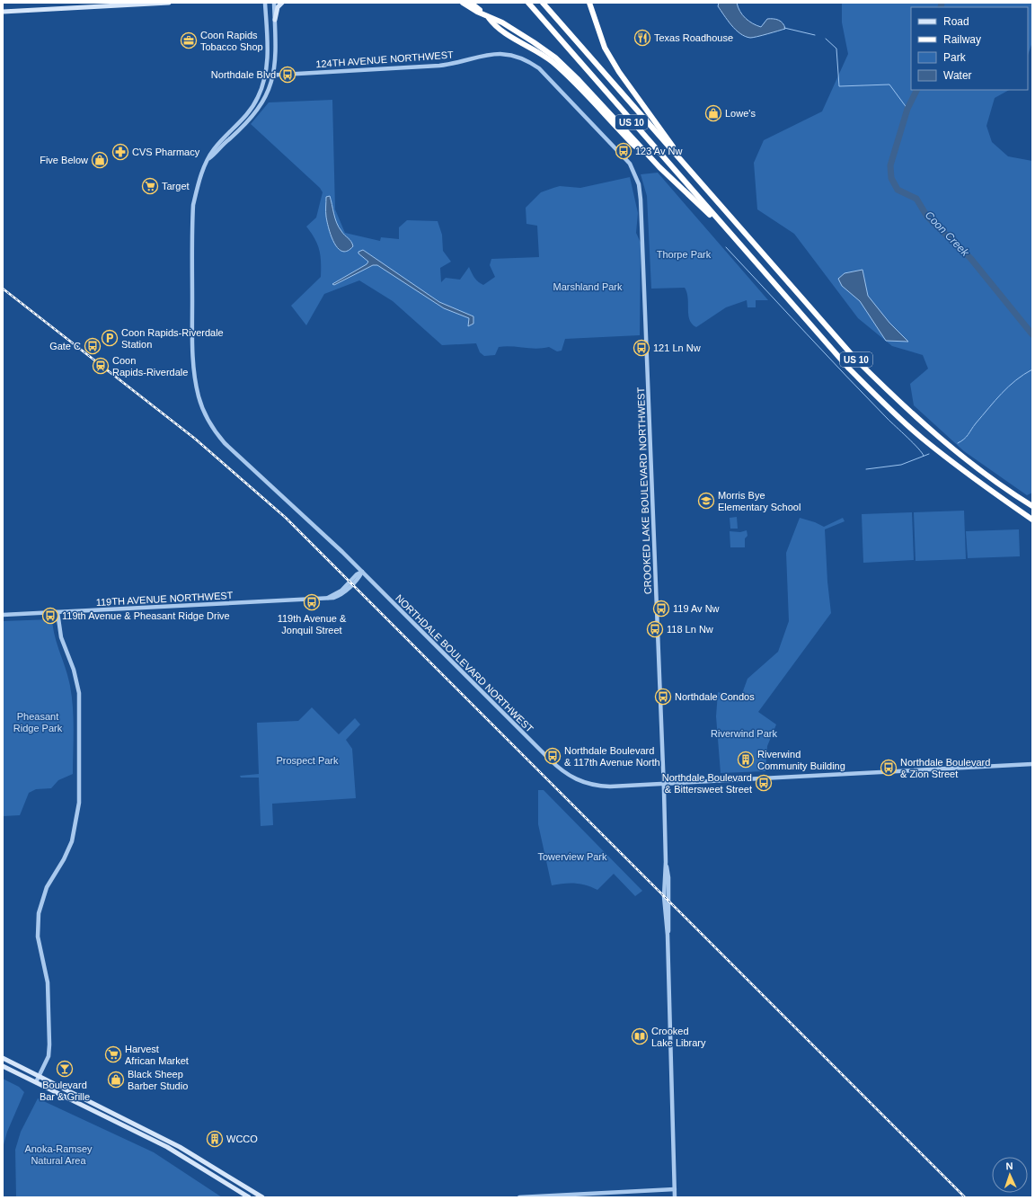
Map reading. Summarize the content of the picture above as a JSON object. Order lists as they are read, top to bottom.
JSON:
{
  "streets": {
    "highway": ["US 10"],
    "street": [
      "124TH AVENUE NORTHWEST",
      "CROOKED LAKE BOULEVARD NORTHWEST",
      "119TH AVENUE NORTHWEST",
      "NORTHDALE BOULEVARD NORTHWEST"
    ]
  },
  "crossings": [
    ["124TH AVENUE NORTHWEST", "CROOKED LAKE BOULEVARD NORTHWEST"],
    ["CROOKED LAKE BOULEVARD NORTHWEST", "NORTHDALE BOULEVARD NORTHWEST"],
    ["119TH AVENUE NORTHWEST", "NORTHDALE BOULEVARD NORTHWEST"]
  ],
  "water": ["Coon Creek"],
  "parks": [
    "Thorpe Park",
    "Marshland Park",
    "Pheasant Ridge Park",
    "Riverwind Park",
    "Prospect Park",
    "Towerview Park",
    "Anoka-Ramsey Natural Area"
  ],
  "places": {
    "restaurant": ["Texas Roadhouse"],
    "office": ["Coon Rapids Tobacco Shop"],
    "bus stop": [
      "Northdale Blvd",
      "123 Av Nw",
      "Gate C",
      "121 Ln Nw",
      "119th Avenue & Jonquil Street",
      "119 Av Nw",
      "119th Avenue & Pheasant Ridge Drive",
      "118 Ln Nw",
      "Northdale Condos",
      "Northdale Boulevard & 117th Avenue North",
      "Northdale Boulevard & Zion Street",
      "Northdale Boulevard & Bittersweet Street"
    ],
    "shop": ["Lowe's", "Five Below", "Black Sheep Barber Studio"],
    "pharmacy": ["CVS Pharmacy"],
    "supermarket": ["Target", "Harvest African Market"],
    "parking": ["Coon Rapids-Riverdale Station"],
    "station": ["Coon Rapids-Riverdale"],
    "school or university": ["Morris Bye Elementary School"],
    "building": ["Riverwind Community Building", "WCCO"],
    "library": ["Crooked Lake Library"],
    "bar": ["Boulevard Bar & Grille"]
  },
  "legend": [
    "Road",
    "Railway",
    "Park",
    "Water"
  ],
  "north": "top"
}
